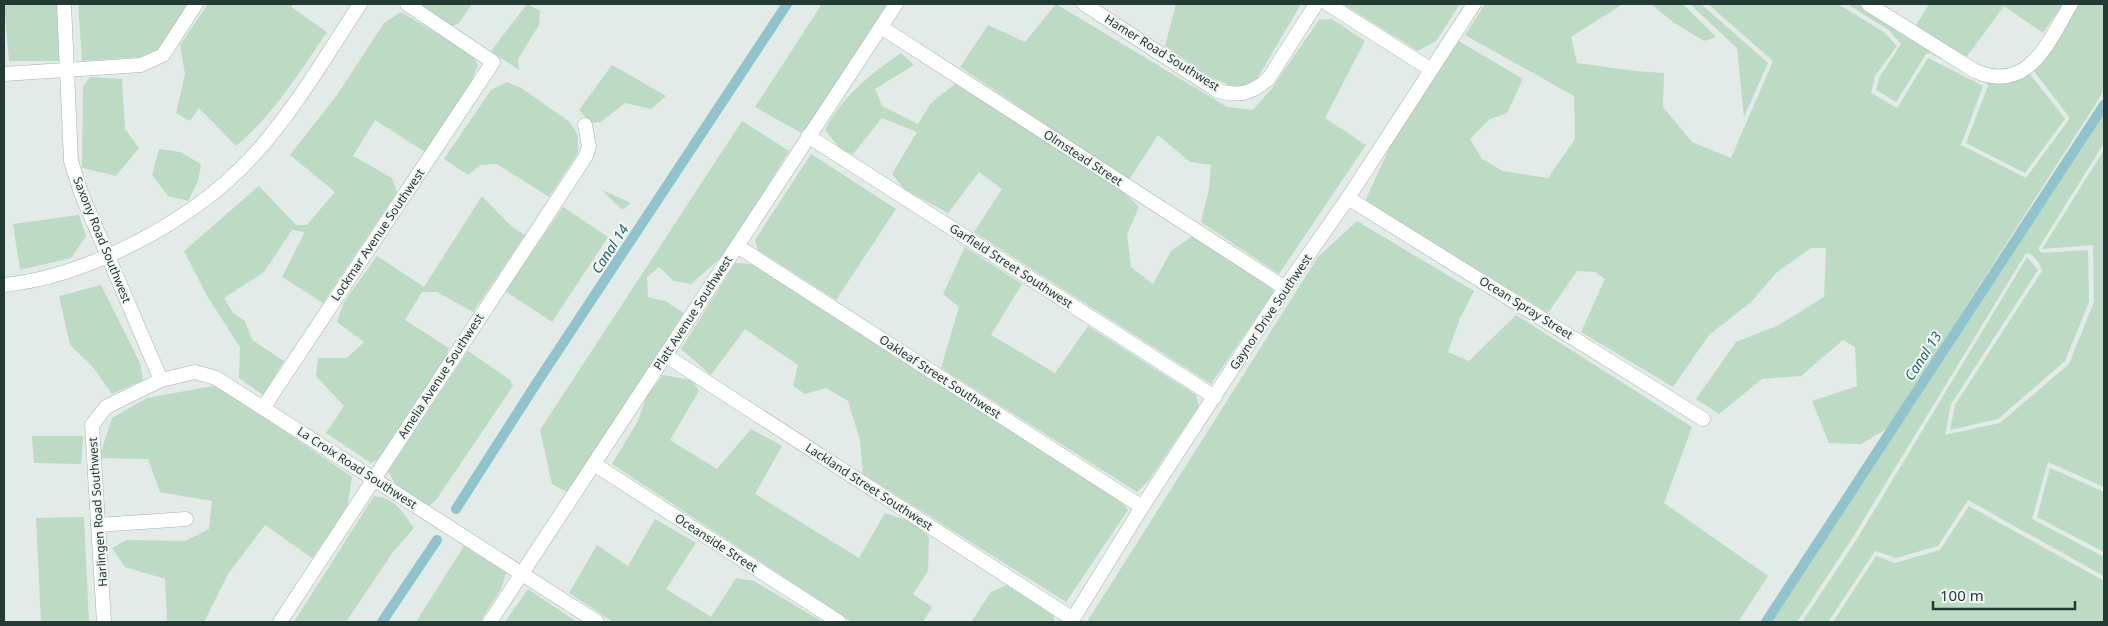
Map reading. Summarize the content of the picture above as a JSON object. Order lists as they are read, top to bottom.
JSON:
{
  "streets": {
    "street": [
      "Hamer Road Southwest",
      "Olmstead Street",
      "Lockmar Avenue Southwest",
      "Saxony Road Southwest",
      "Garfield Street Southwest",
      "Ocean Spray Street",
      "Gaynor Drive Southwest",
      "Platt Avenue Southwest",
      "Amelia Avenue Southwest",
      "Oakleaf Street Southwest",
      "La Croix Road Southwest",
      "Lackland Street Southwest",
      "Harlingen Road Southwest",
      "Oceanside Street"
    ]
  },
  "crossings": [
    ["Olmstead Street", "Gaynor Drive Southwest"],
    ["Olmstead Street", "Platt Avenue Southwest"],
    ["Lockmar Avenue Southwest", "La Croix Road Southwest"],
    ["Saxony Road Southwest", "La Croix Road Southwest"],
    ["Garfield Street Southwest", "Gaynor Drive Southwest"],
    ["Garfield Street Southwest", "Platt Avenue Southwest"],
    ["Ocean Spray Street", "Gaynor Drive Southwest"],
    ["Gaynor Drive Southwest", "Oakleaf Street Southwest"],
    ["Gaynor Drive Southwest", "Lackland Street Southwest"],
    ["Platt Avenue Southwest", "Oakleaf Street Southwest"],
    ["Platt Avenue Southwest", "La Croix Road Southwest"],
    ["Platt Avenue Southwest", "Lackland Street Southwest"],
    ["Platt Avenue Southwest", "Oceanside Street"],
    ["Amelia Avenue Southwest", "La Croix Road Southwest"],
    ["La Croix Road Southwest", "Harlingen Road Southwest"]
  ],
  "water": ["Canal 14", "Canal 13"],
  "scale_bar": "100 m"
}
